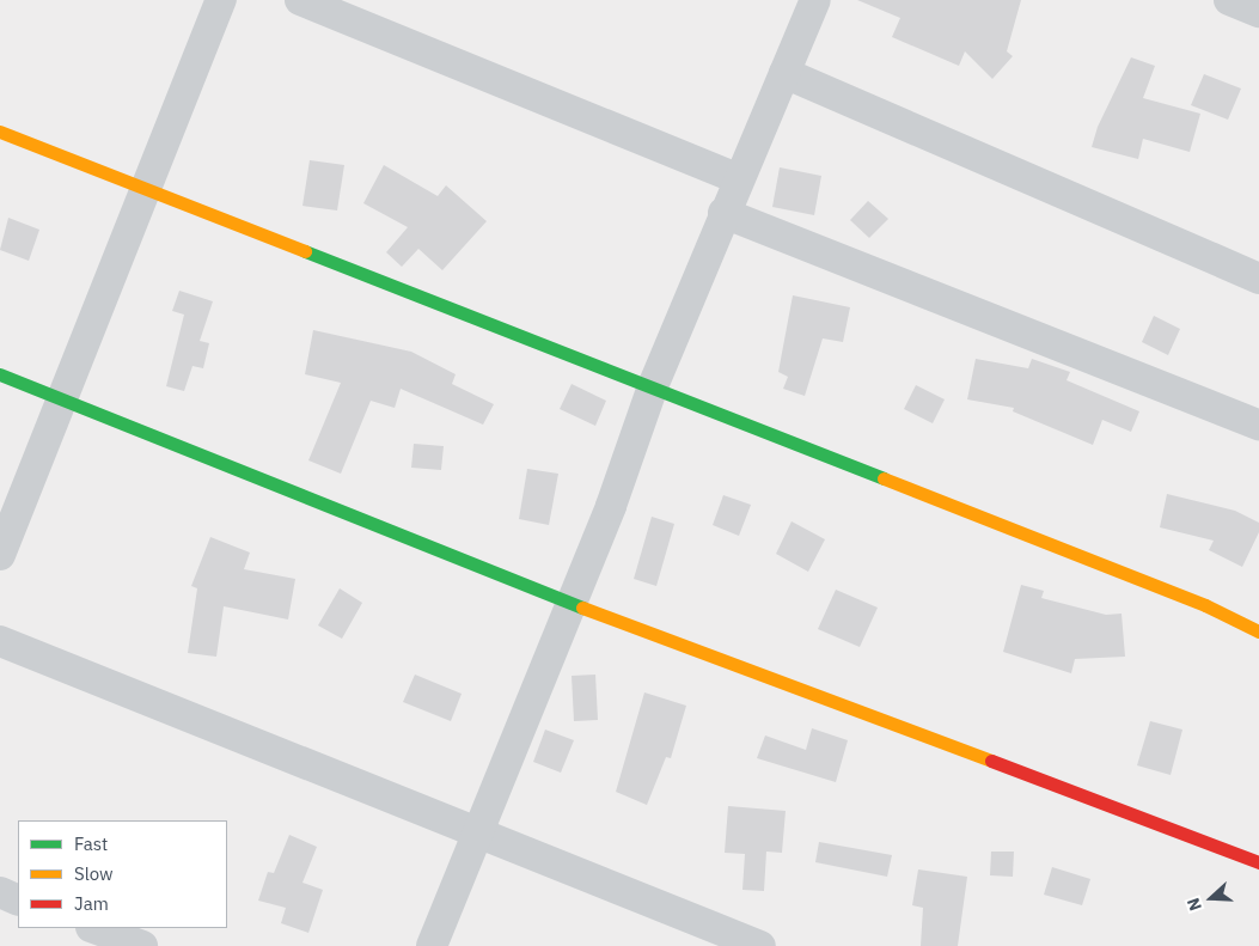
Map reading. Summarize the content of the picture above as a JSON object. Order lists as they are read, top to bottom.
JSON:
{
  "legend": ["Fast", "Slow", "Jam"],
  "north": "left"
}
